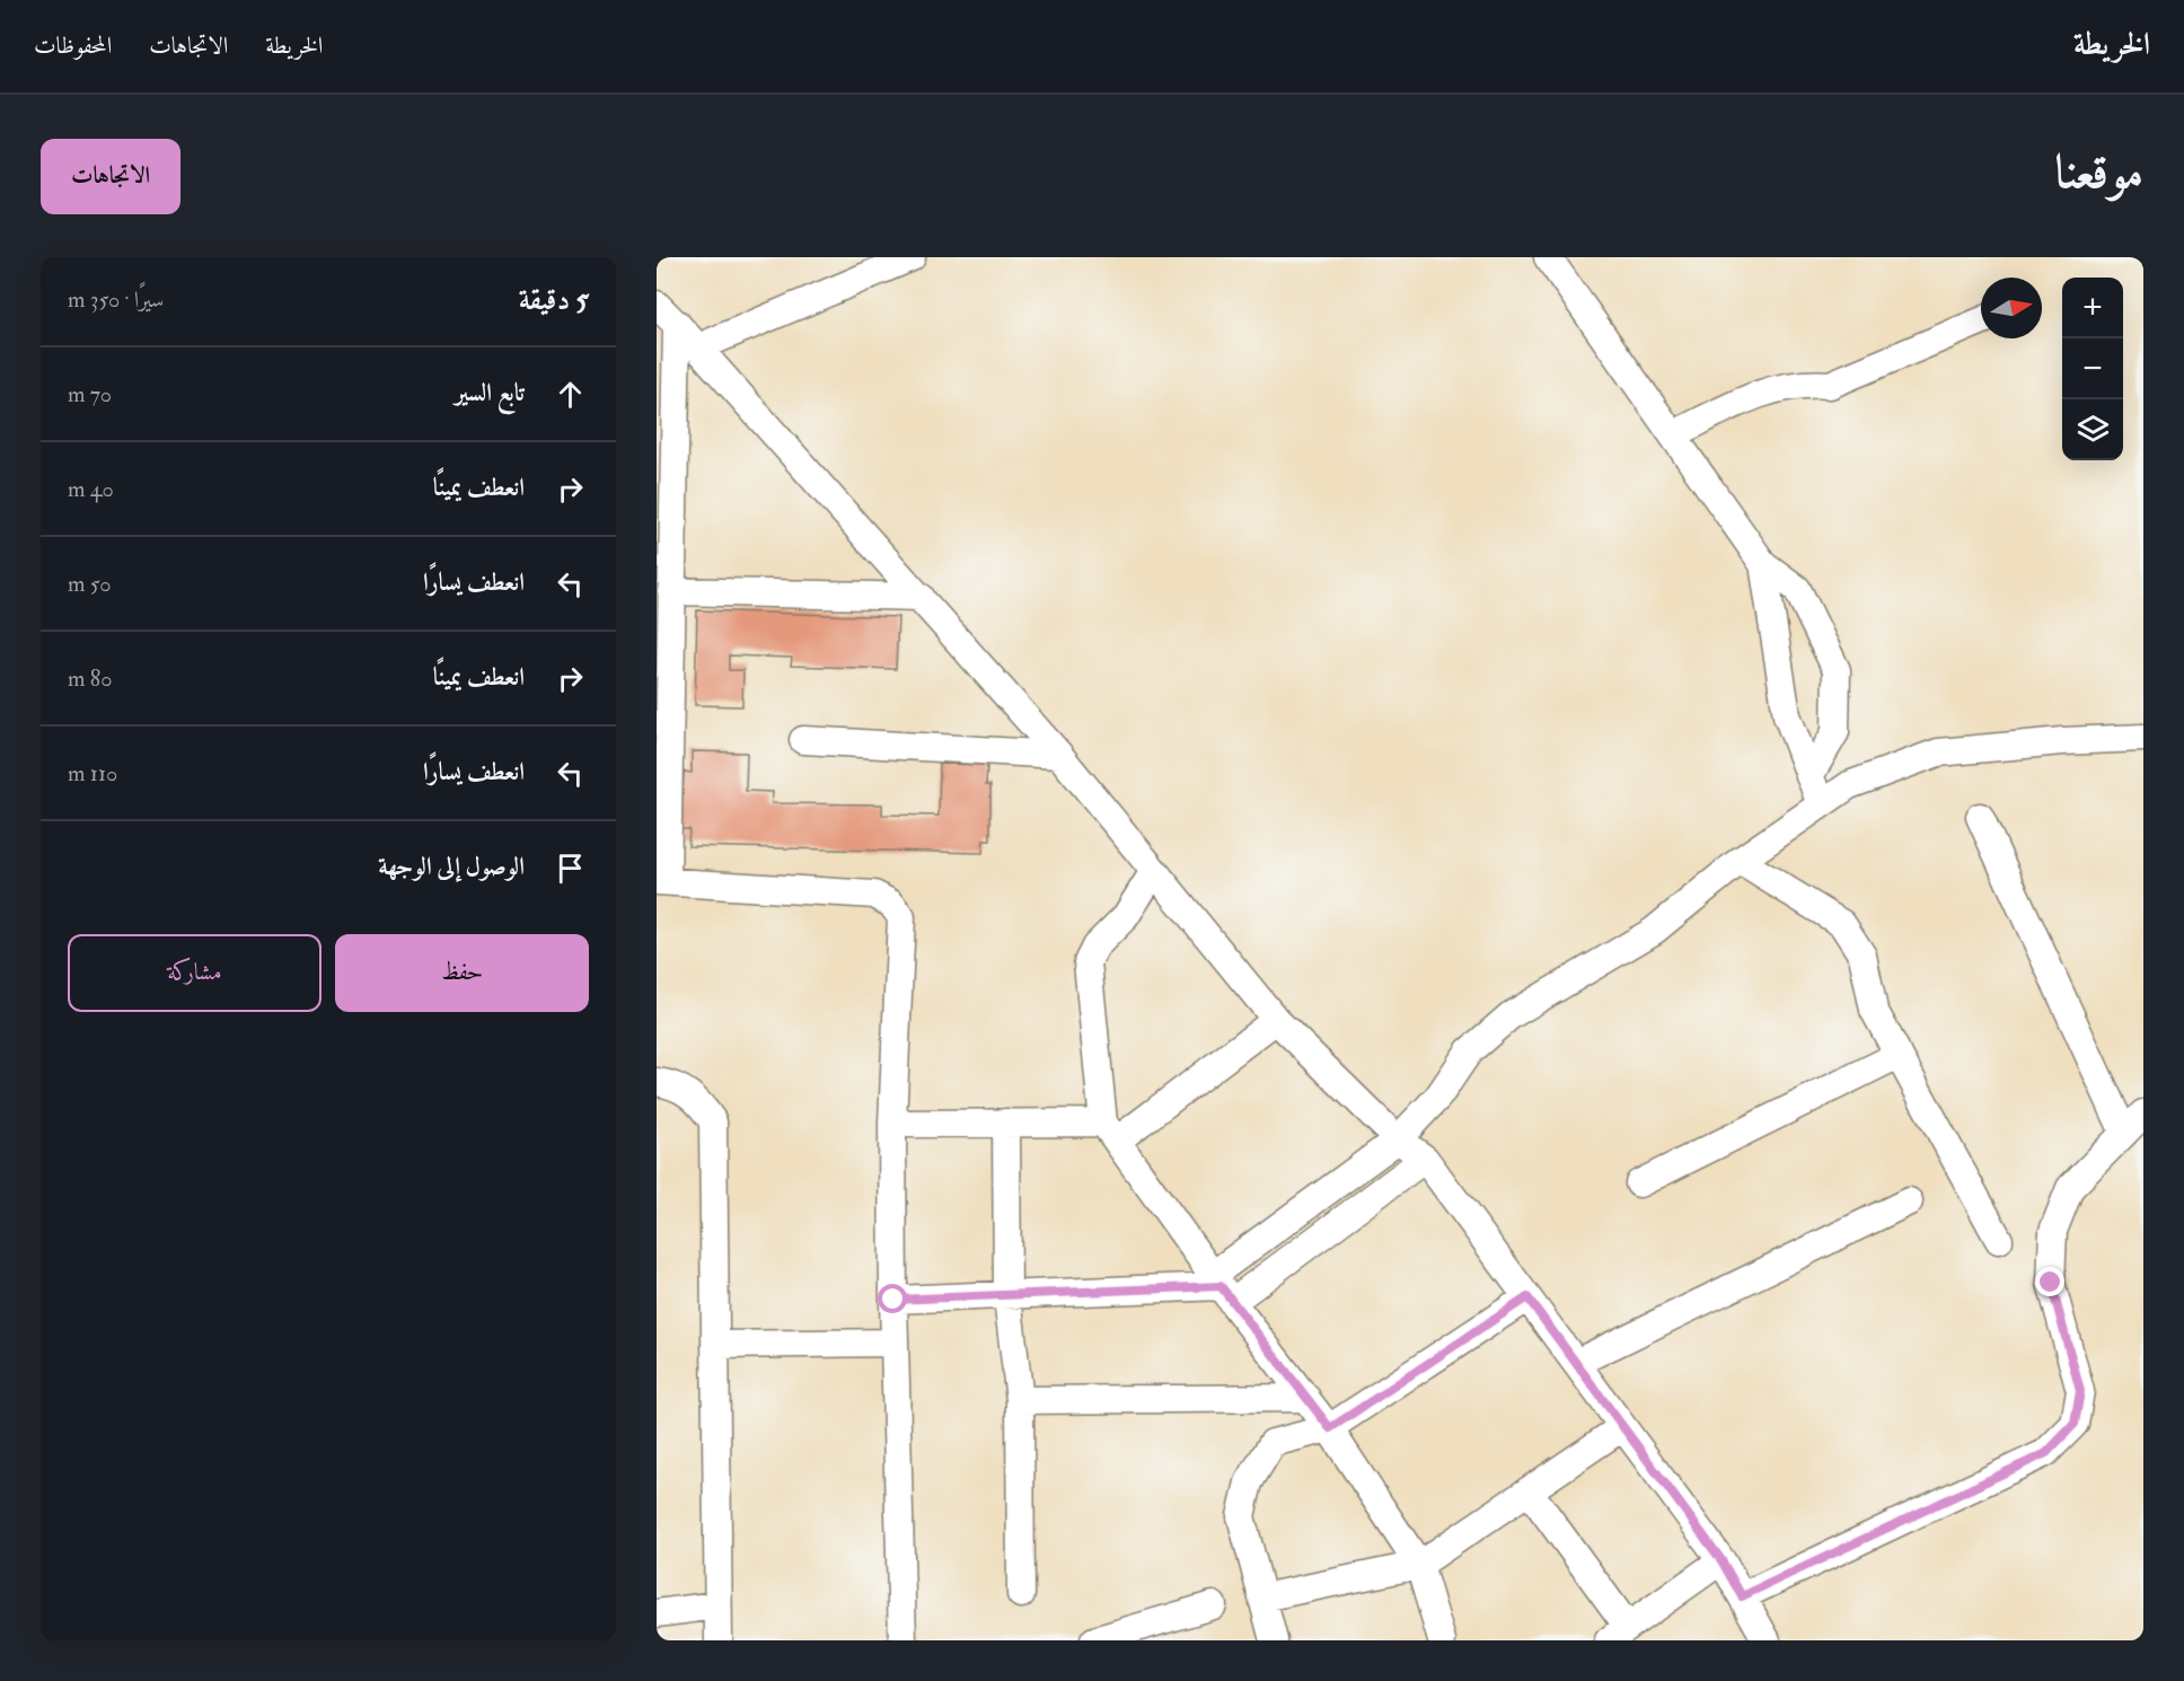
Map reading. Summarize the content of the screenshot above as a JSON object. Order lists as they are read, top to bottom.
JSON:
{
  "north": "right",
  "page": {
    "header": "الخريطة",
    "nav": ["الخريطة", "الاتجاهات", "المحفوظات"],
    "title": "موقعنا",
    "buttons": [
      "الاتجاهات",
      ["حفظ", "مشاركة"]
    ],
    "heading": ["5 دقيقة", "سيرًا · 350 m"],
    "map_buttons": ["+", "−"],
    "list": [
      ["تابع السير", "70 m"],
      ["انعطف يمينًا", "40 m"],
      ["انعطف يسارًا", "50 m"],
      ["انعطف يمينًا", "80 m"],
      ["انعطف يسارًا", "110 m"],
      "الوصول إلى الوجهة"
    ]
  }
}
